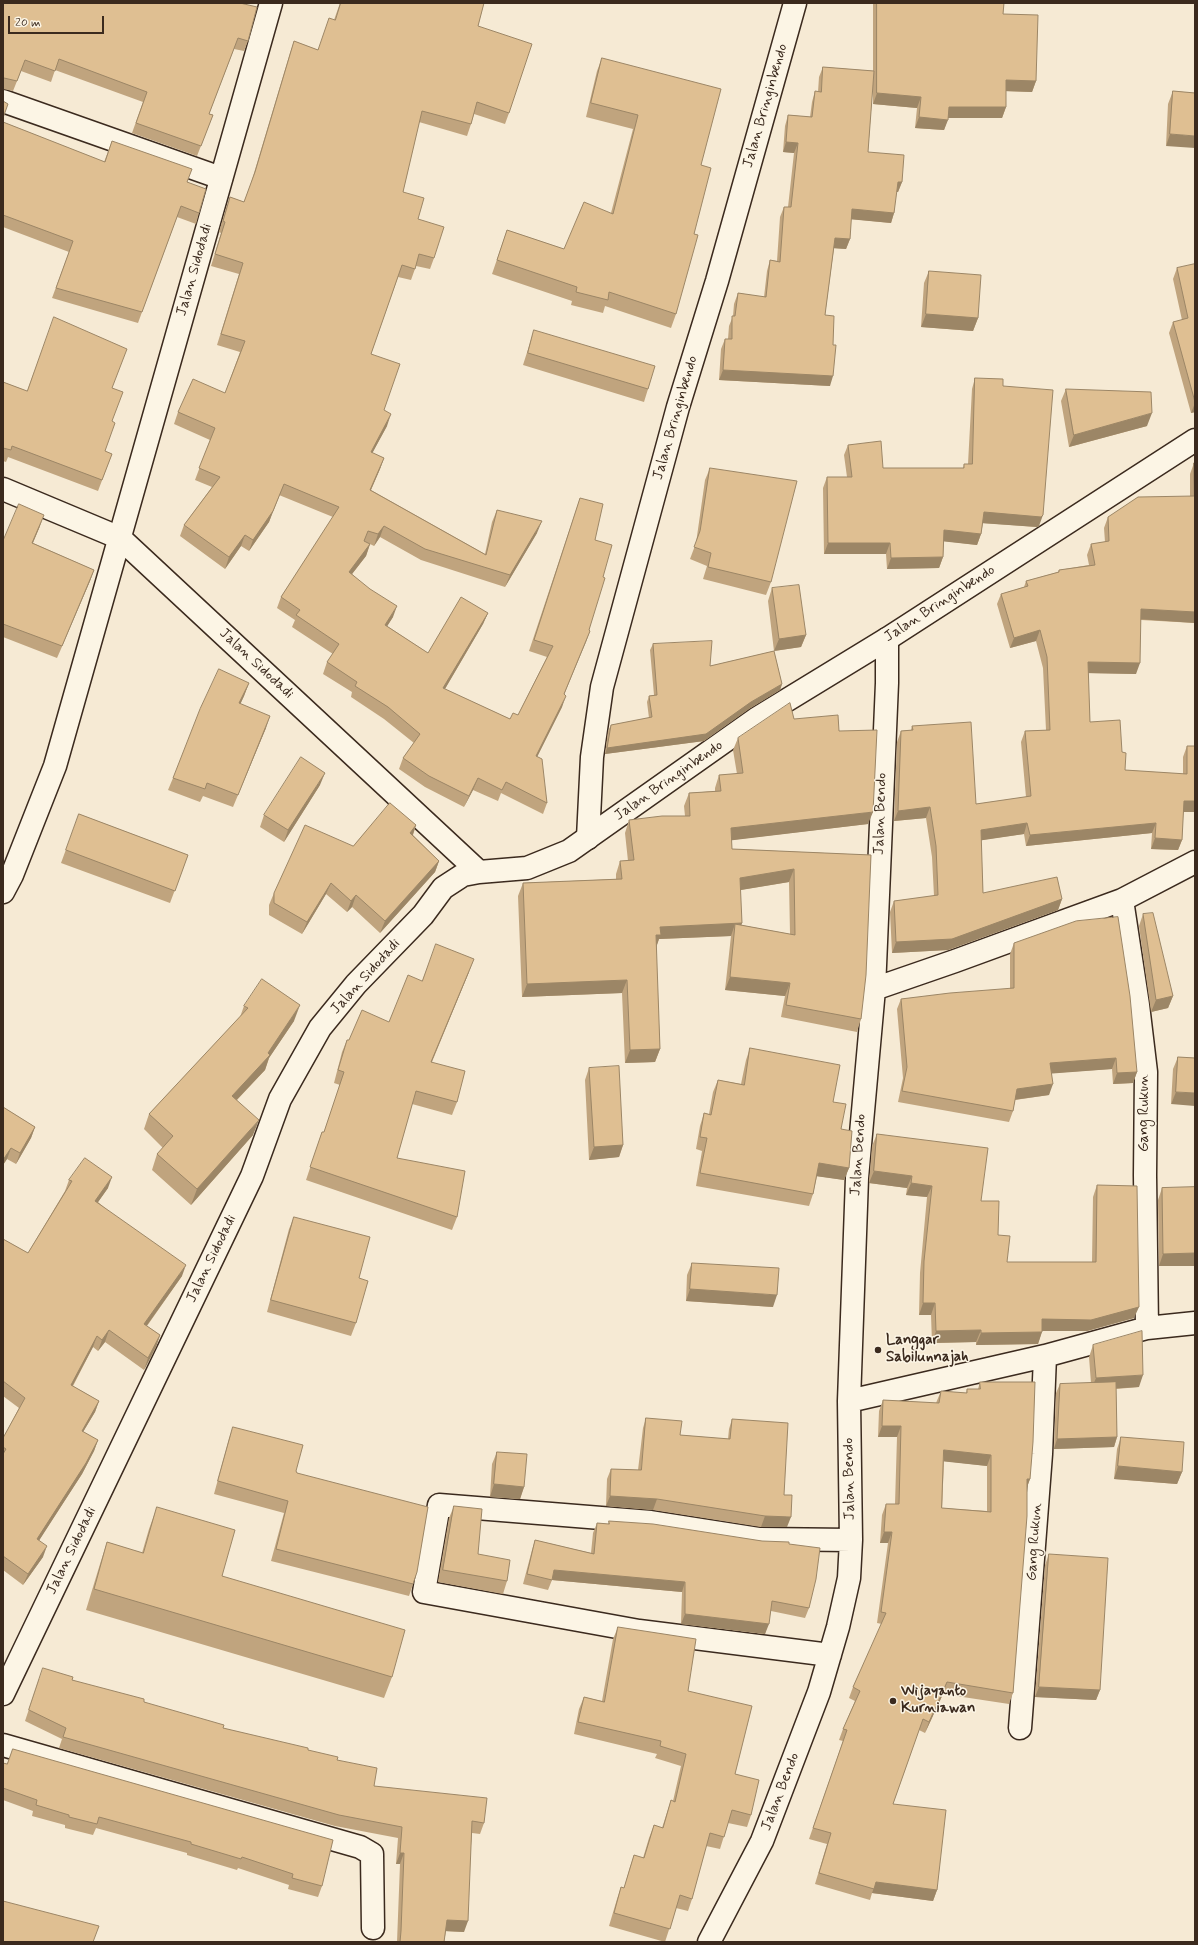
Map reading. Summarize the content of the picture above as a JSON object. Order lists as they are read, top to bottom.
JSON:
{
  "streets": {
    "street": [
      "Jalan Bringinbendo",
      "Jalan Sidodadi",
      "Jalan Bendo",
      "Gang Rukun"
    ]
  },
  "crossings": [
    ["Jalan Bringinbendo", "Jalan Sidodadi"],
    ["Jalan Bringinbendo", "Jalan Bendo"]
  ],
  "places": ["Langgar Sabilunnajah", "Wijayanto Kurniawan"],
  "scale_bar": "20 m"
}
